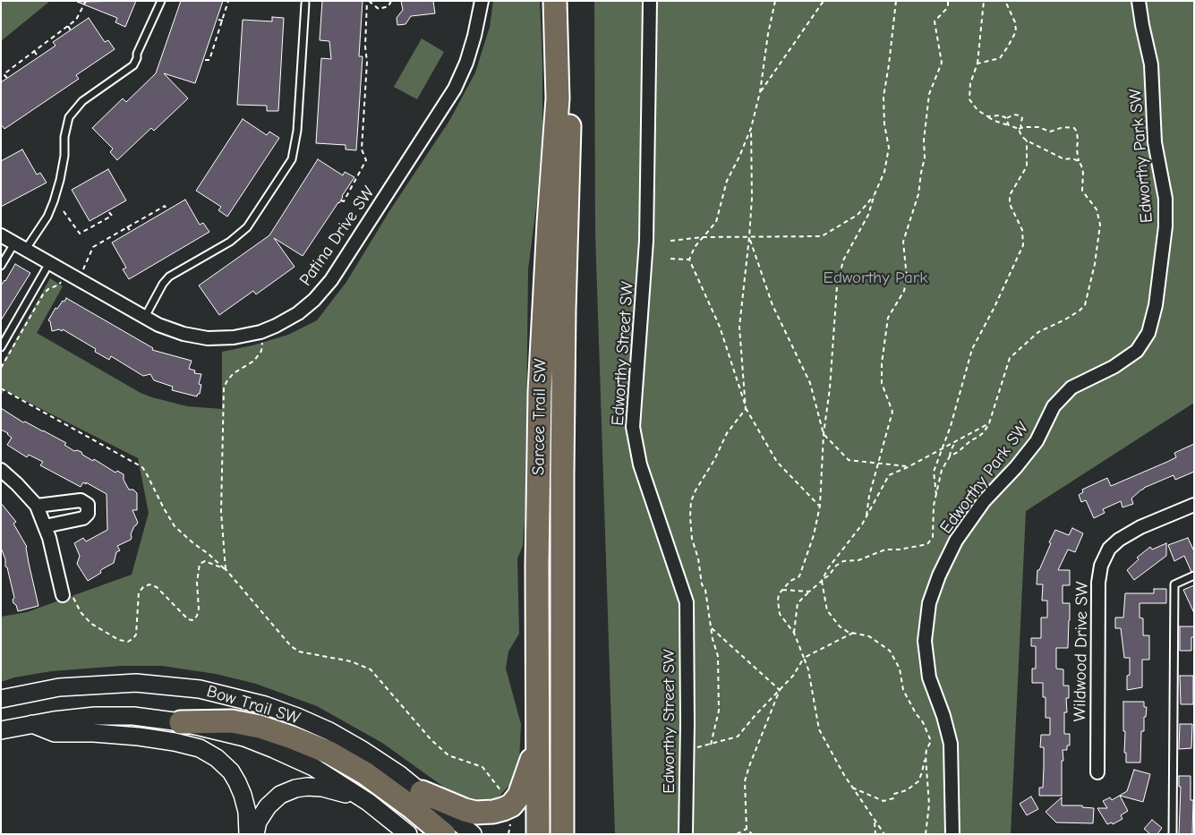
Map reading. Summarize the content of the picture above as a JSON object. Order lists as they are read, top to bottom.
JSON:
{
  "streets": {
    "highway": ["Sarcee Trail SW"],
    "main road": ["Bow Trail SW"],
    "street": [
      "Edworthy Park SW",
      "Patina Drive SW",
      "Edworthy Street SW",
      "Wildwood Drive SW"
    ]
  },
  "parks": ["Edworthy Park"]
}
